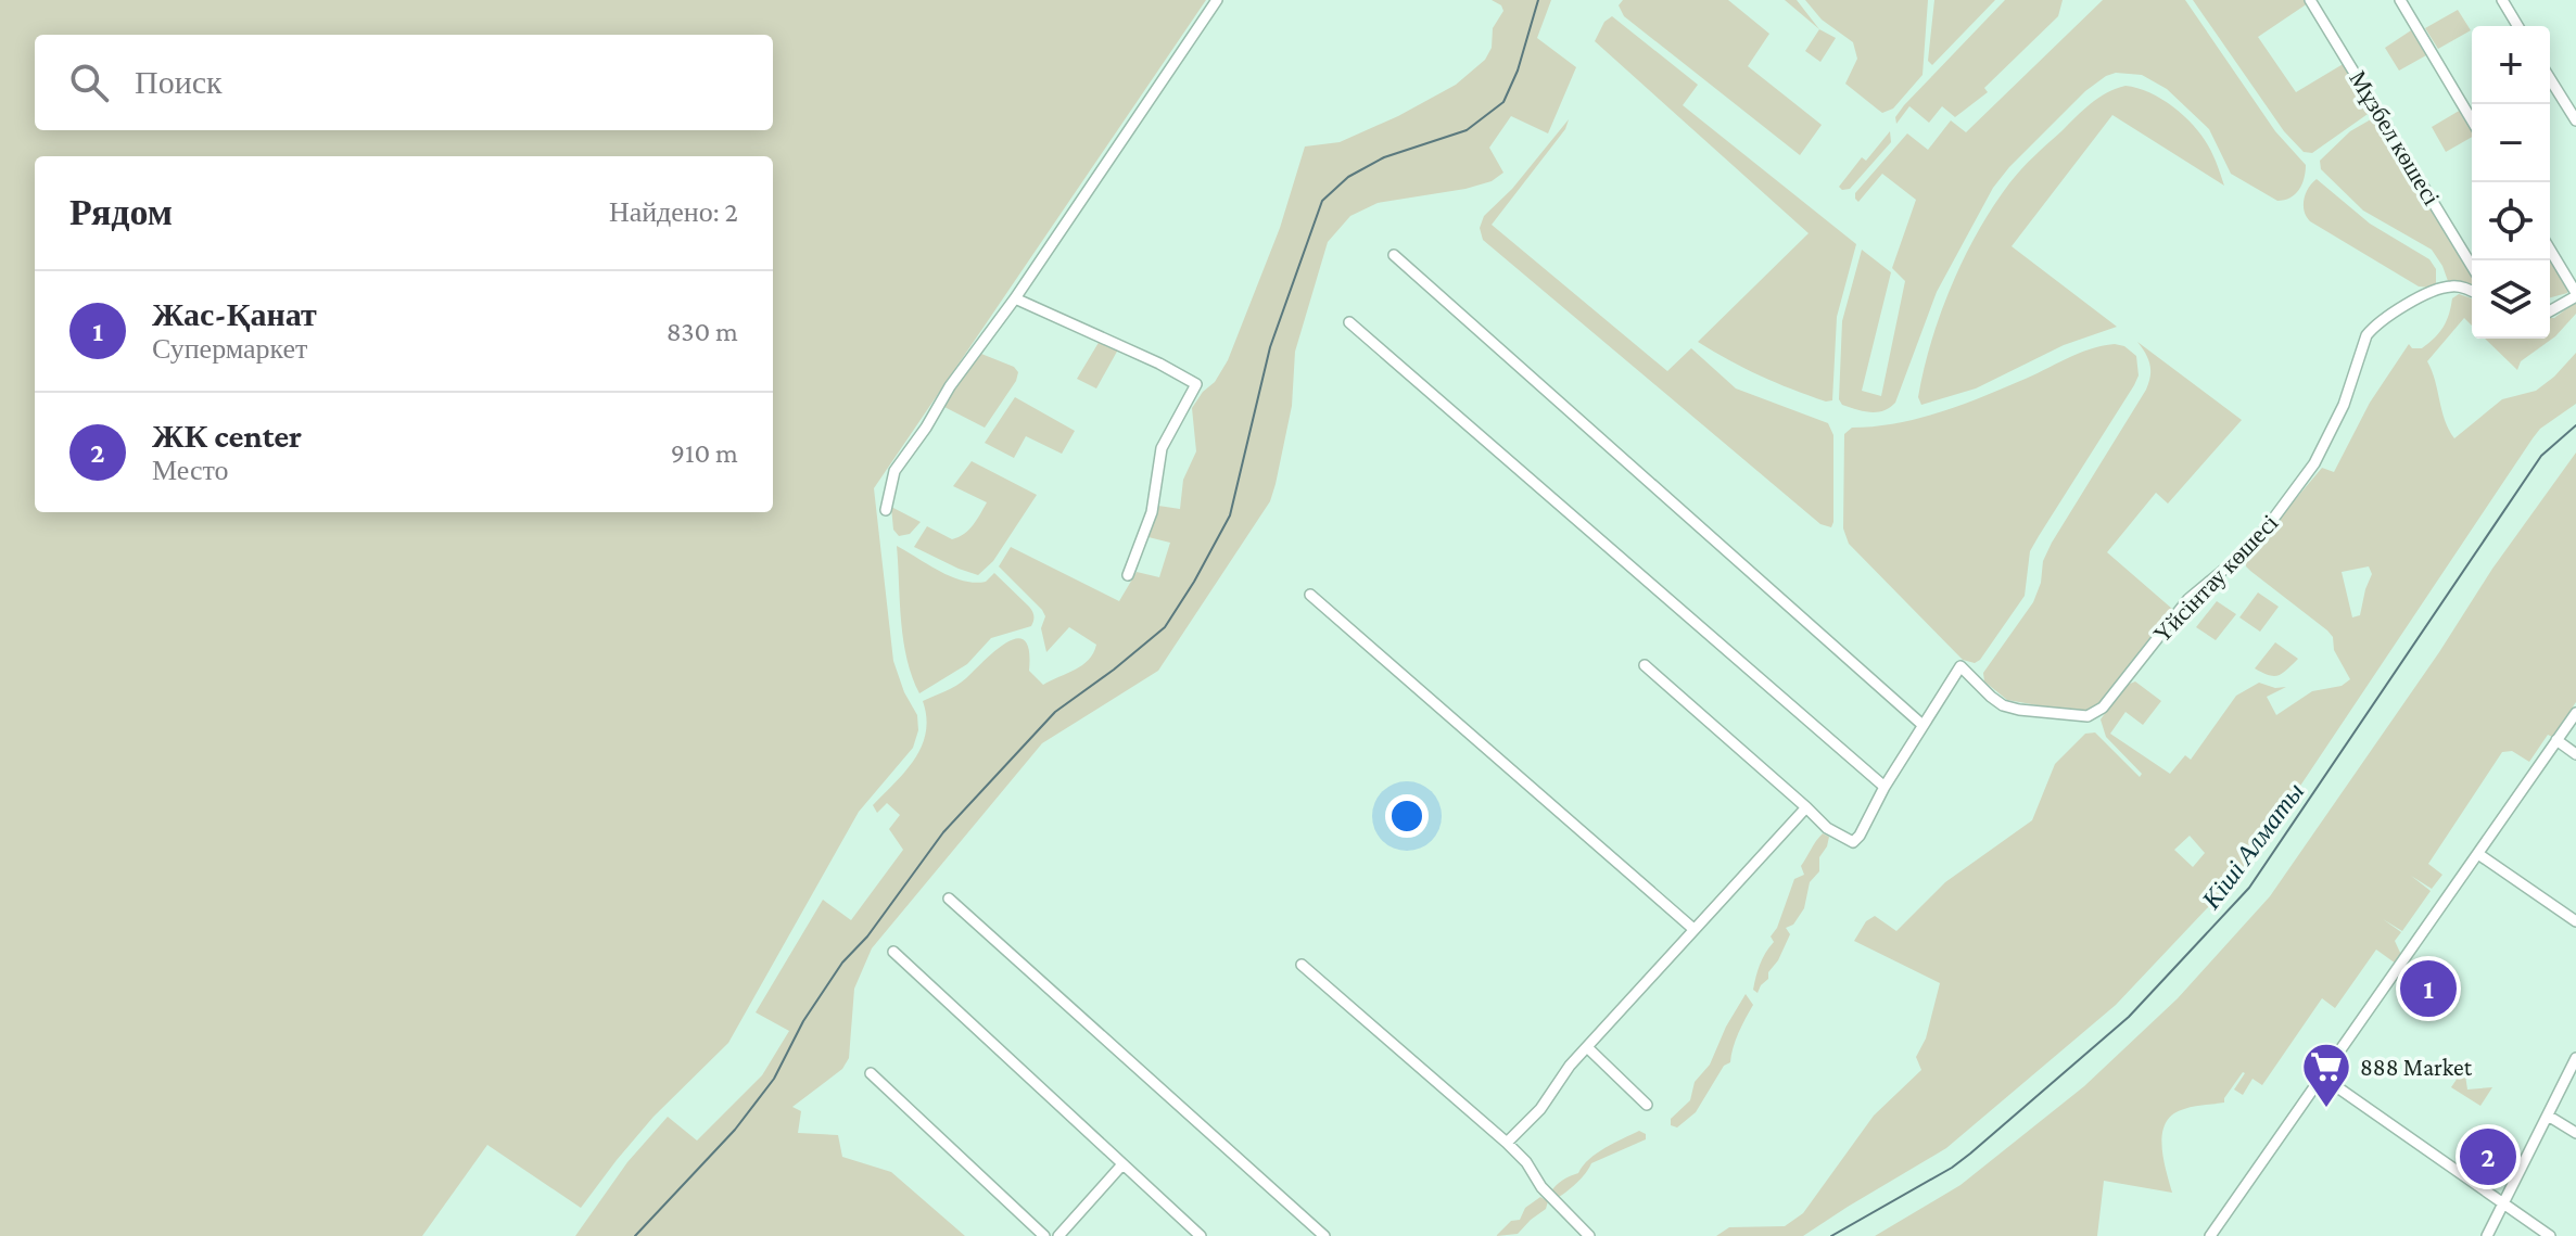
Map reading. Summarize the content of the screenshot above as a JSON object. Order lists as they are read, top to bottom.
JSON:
{
  "streets": {
    "street": ["Мұзбел көшесі", "Үйсінтау көшесі"]
  },
  "water": ["Кіші Алматы"],
  "places": {
    "supermarket": ["888 Market"]
  },
  "page": {
    "map_buttons": ["+", "−"],
    "search": "Поиск",
    "heading": ["Рядом", "Найдено: 2"],
    "list": [
      {
        "mark": "1",
        "name": "Жас-Қанат",
        "note": "Супермаркет",
        "value": "830 m"
      },
      {
        "mark": "2",
        "name": "ЖК center",
        "note": "Место",
        "value": "910 m"
      }
    ],
    "pins": ["1", "2"]
  }
}
